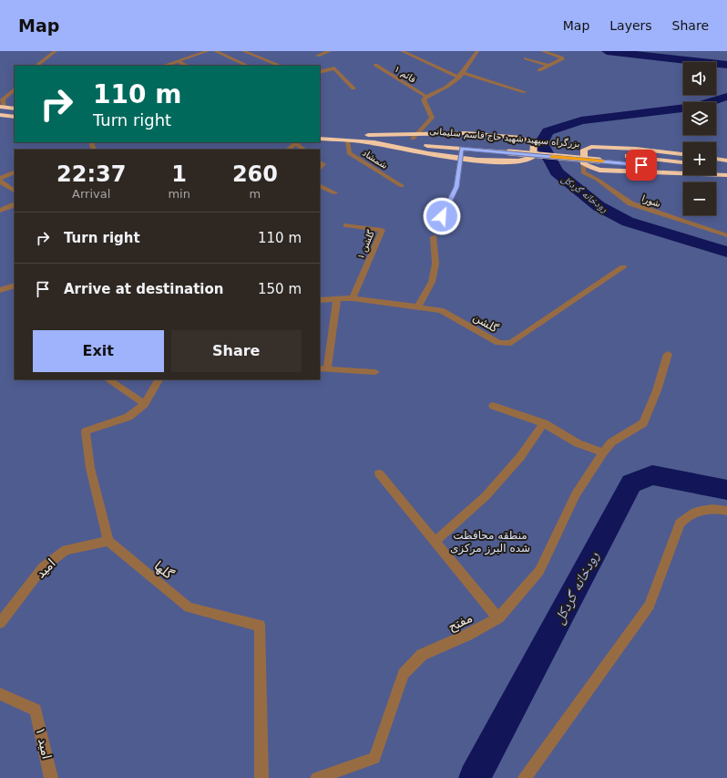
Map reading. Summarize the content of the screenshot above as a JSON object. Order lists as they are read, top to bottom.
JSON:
{
  "streets": {
    "highway": ["بزرگراه سپهبد شهید حاج قاسم سلیمانی"],
    "street": [
      "قائم ۱",
      "شمشاد",
      "شورا",
      "گلشن ۱",
      "گلشن",
      "امید",
      "گلها",
      "مفتح",
      "امید ۱"
    ]
  },
  "crossings": [
    ["بزرگراه سپهبد شهید حاج قاسم سلیمانی", "شمشاد"],
    ["گلشن ۱", "گلشن"],
    ["امید", "گلها"]
  ],
  "water": ["رودخانه گردکل"],
  "parks": ["منطقه محافظت شده البرز مرکزی"],
  "page": {
    "header": "Map",
    "nav": ["Map", "Layers", "Share"],
    "map_buttons": ["+", "−"],
    "turn": ["110 m", "Turn right"],
    "eta": [
      "22:37",
      "Arrival",
      "1",
      "min",
      "260",
      "m"
    ],
    "list": [
      {
        "name": "Turn right",
        "value": "110 m"
      },
      {
        "name": "Arrive at destination",
        "value": "150 m"
      }
    ],
    "buttons": ["Exit", "Share"]
  }
}
